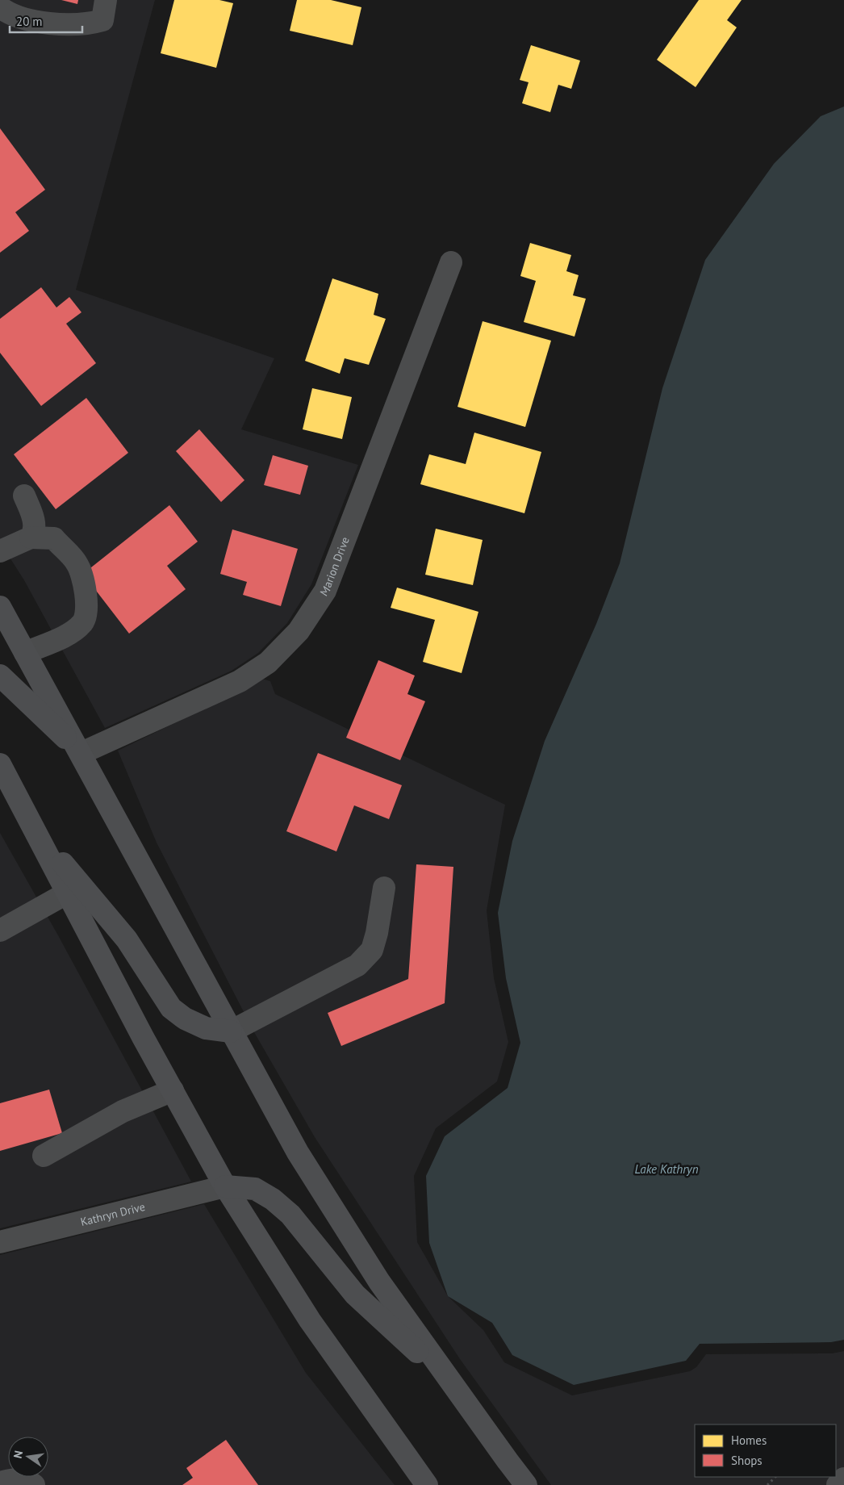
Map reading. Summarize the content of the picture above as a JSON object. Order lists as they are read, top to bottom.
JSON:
{
  "streets": {
    "street": ["Marion Drive", "Kathryn Drive"]
  },
  "water": ["Lake Kathryn"],
  "legend": ["Homes", "Shops"],
  "scale_bar": "20 m",
  "north": "left"
}
